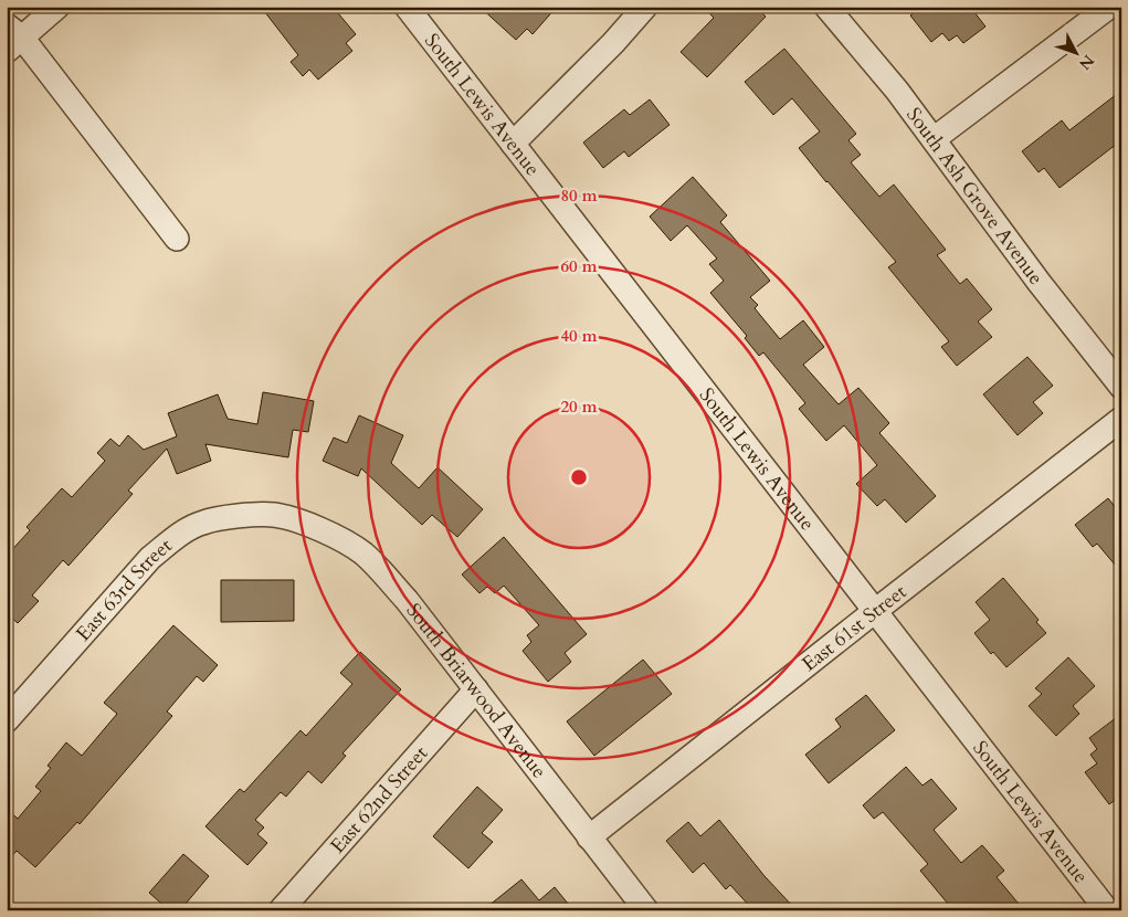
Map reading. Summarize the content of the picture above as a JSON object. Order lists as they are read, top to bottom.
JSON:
{
  "streets": {
    "street": [
      "South Lewis Avenue",
      "South Ash Grove Avenue",
      "East 63rd Street",
      "East 61st Street",
      "South Briarwood Avenue",
      "East 62nd Street"
    ]
  },
  "crossings": [
    ["South Lewis Avenue", "East 61st Street"],
    ["East 63rd Street", "South Briarwood Avenue"],
    ["East 61st Street", "South Briarwood Avenue"],
    ["South Briarwood Avenue", "East 62nd Street"]
  ],
  "north": "bottom right",
  "rings": [
    "80 m",
    "60 m",
    "40 m",
    "20 m"
  ]
}
